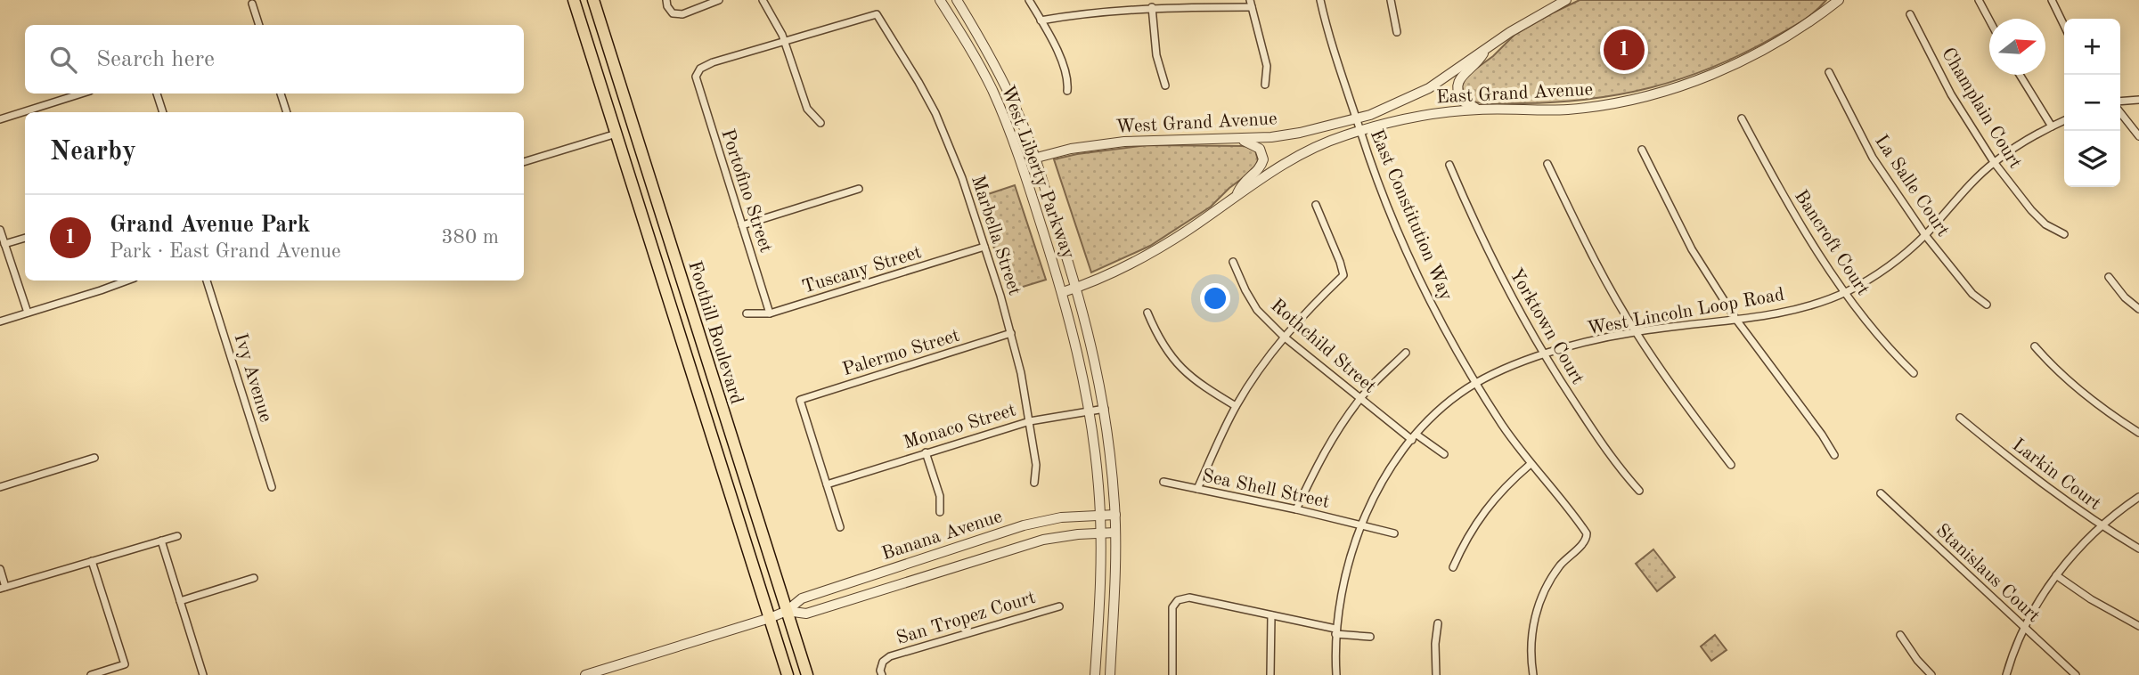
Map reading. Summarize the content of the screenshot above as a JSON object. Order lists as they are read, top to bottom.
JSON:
{
  "streets": {
    "main road": ["Foothill Boulevard"],
    "street": [
      "East Grand Avenue",
      "Champlain Court",
      "West Grand Avenue",
      "West Liberty Parkway",
      "La Salle Court",
      "Portofino Street",
      "East Constitution Way",
      "Marbella Street",
      "Bancroft Court",
      "Tuscany Street",
      "West Lincoln Loop Road",
      "Yorktown Court",
      "Rothchild Street",
      "Palermo Street",
      "Ivy Avenue",
      "Monaco Street",
      "Larkin Court",
      "Sea Shell Street",
      "Banana Avenue",
      "Stanislaus Court",
      "San Tropez Court"
    ]
  },
  "crossings": [
    ["East Grand Avenue", "West Liberty Parkway"],
    ["East Grand Avenue", "East Constitution Way"],
    ["Champlain Court", "West Lincoln Loop Road"],
    ["West Grand Avenue", "West Liberty Parkway"],
    ["West Grand Avenue", "East Constitution Way"],
    ["West Liberty Parkway", "Monaco Street"],
    ["West Liberty Parkway", "Banana Avenue"],
    ["La Salle Court", "West Lincoln Loop Road"],
    ["Portofino Street", "Marbella Street"],
    ["Portofino Street", "Tuscany Street"],
    ["East Constitution Way", "West Lincoln Loop Road"],
    ["Marbella Street", "Tuscany Street"],
    ["Marbella Street", "Palermo Street"],
    ["Marbella Street", "Monaco Street"],
    ["Bancroft Court", "West Lincoln Loop Road"],
    ["West Lincoln Loop Road", "Yorktown Court"],
    ["West Lincoln Loop Road", "Rothchild Street"],
    ["West Lincoln Loop Road", "Sea Shell Street"],
    ["Foothill Boulevard", "Banana Avenue"],
    ["Palermo Street", "Monaco Street"]
  ],
  "north": "right",
  "page": {
    "map_buttons": ["+", "−"],
    "search": "Search here",
    "pins": "1",
    "heading": "Nearby",
    "list": [
      {
        "mark": "1",
        "name": "Grand Avenue Park",
        "note": "Park · East Grand Avenue",
        "value": "380 m"
      }
    ]
  }
}
